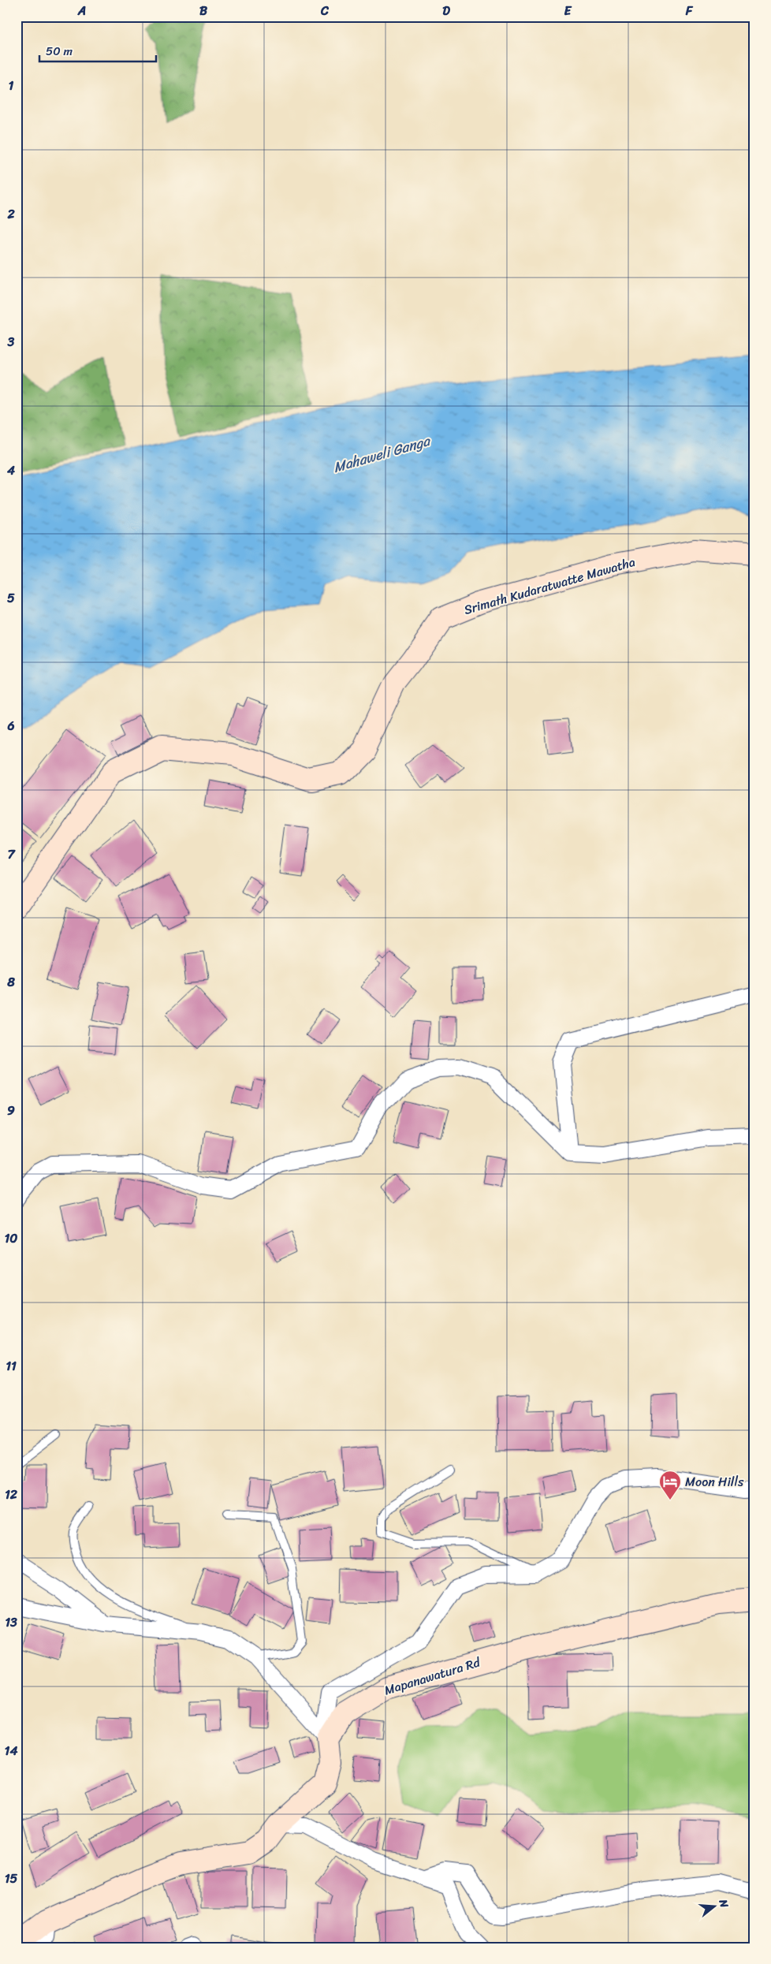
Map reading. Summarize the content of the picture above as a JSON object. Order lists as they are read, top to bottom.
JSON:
{
  "streets": {
    "street": ["Srimath Kudaratwatte Mawatha", "Mapanawatura Rd"]
  },
  "water": ["Mahaweli Ganga"],
  "places": {
    "hotel": ["Moon Hills"]
  },
  "scale_bar": "50 m",
  "north": "right",
  "grid": {
    "columns": [
      "A",
      "B",
      "C",
      "D",
      "E",
      "F"
    ],
    "rows": [
      "1",
      "2",
      "3",
      "4",
      "5",
      "6",
      "7",
      "8",
      "9",
      "10",
      "11",
      "12",
      "13",
      "14",
      "15"
    ]
  }
}
